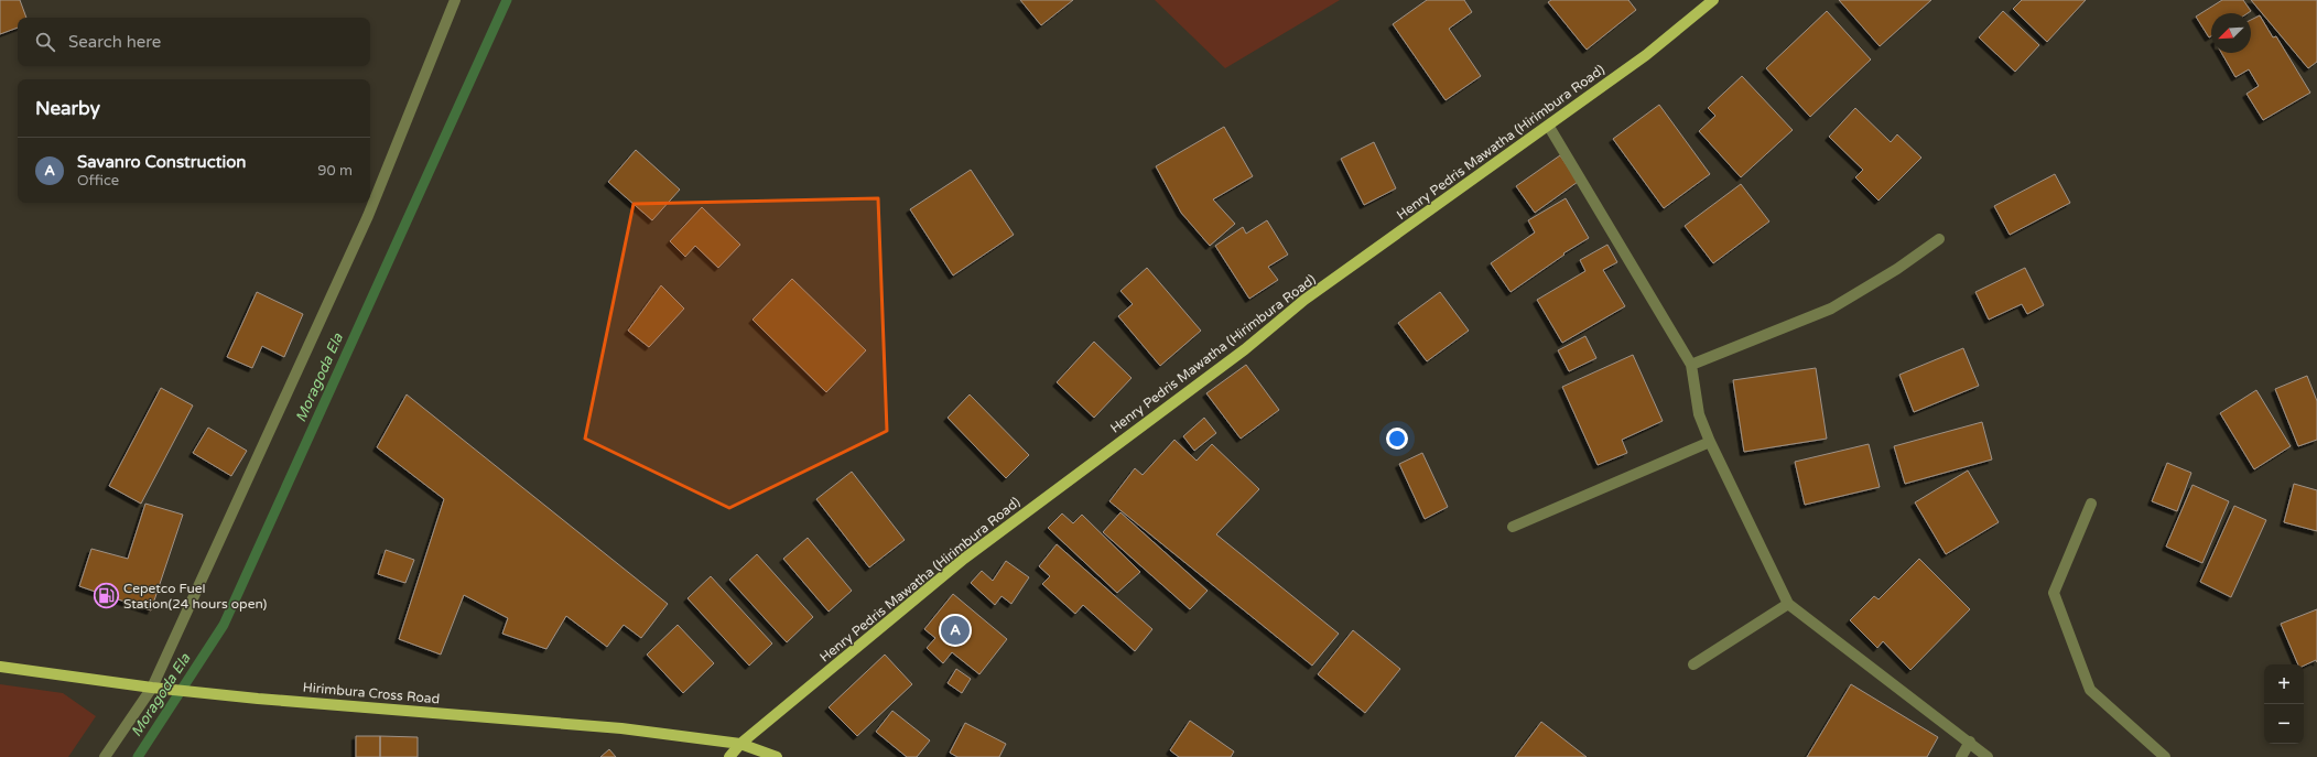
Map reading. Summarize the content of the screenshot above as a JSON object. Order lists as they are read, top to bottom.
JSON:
{
  "streets": {
    "main road": ["Henry Pedris Mawatha (Hirimbura Road)", "Hirimbura Cross Road"]
  },
  "crossings": [
    ["Henry Pedris Mawatha (Hirimbura Road)", "Hirimbura Cross Road"]
  ],
  "water": ["Moragoda Ela"],
  "places": {
    "fuel station": ["Cepetco Fuel Station(24 hours open)"]
  },
  "north": "bottom left",
  "page": {
    "search": "Search here",
    "heading": "Nearby",
    "list": [
      {
        "mark": "A",
        "name": "Savanro Construction",
        "note": "Office",
        "value": "90 m"
      }
    ],
    "pins": "A",
    "map_buttons": ["+", "−"]
  }
}
